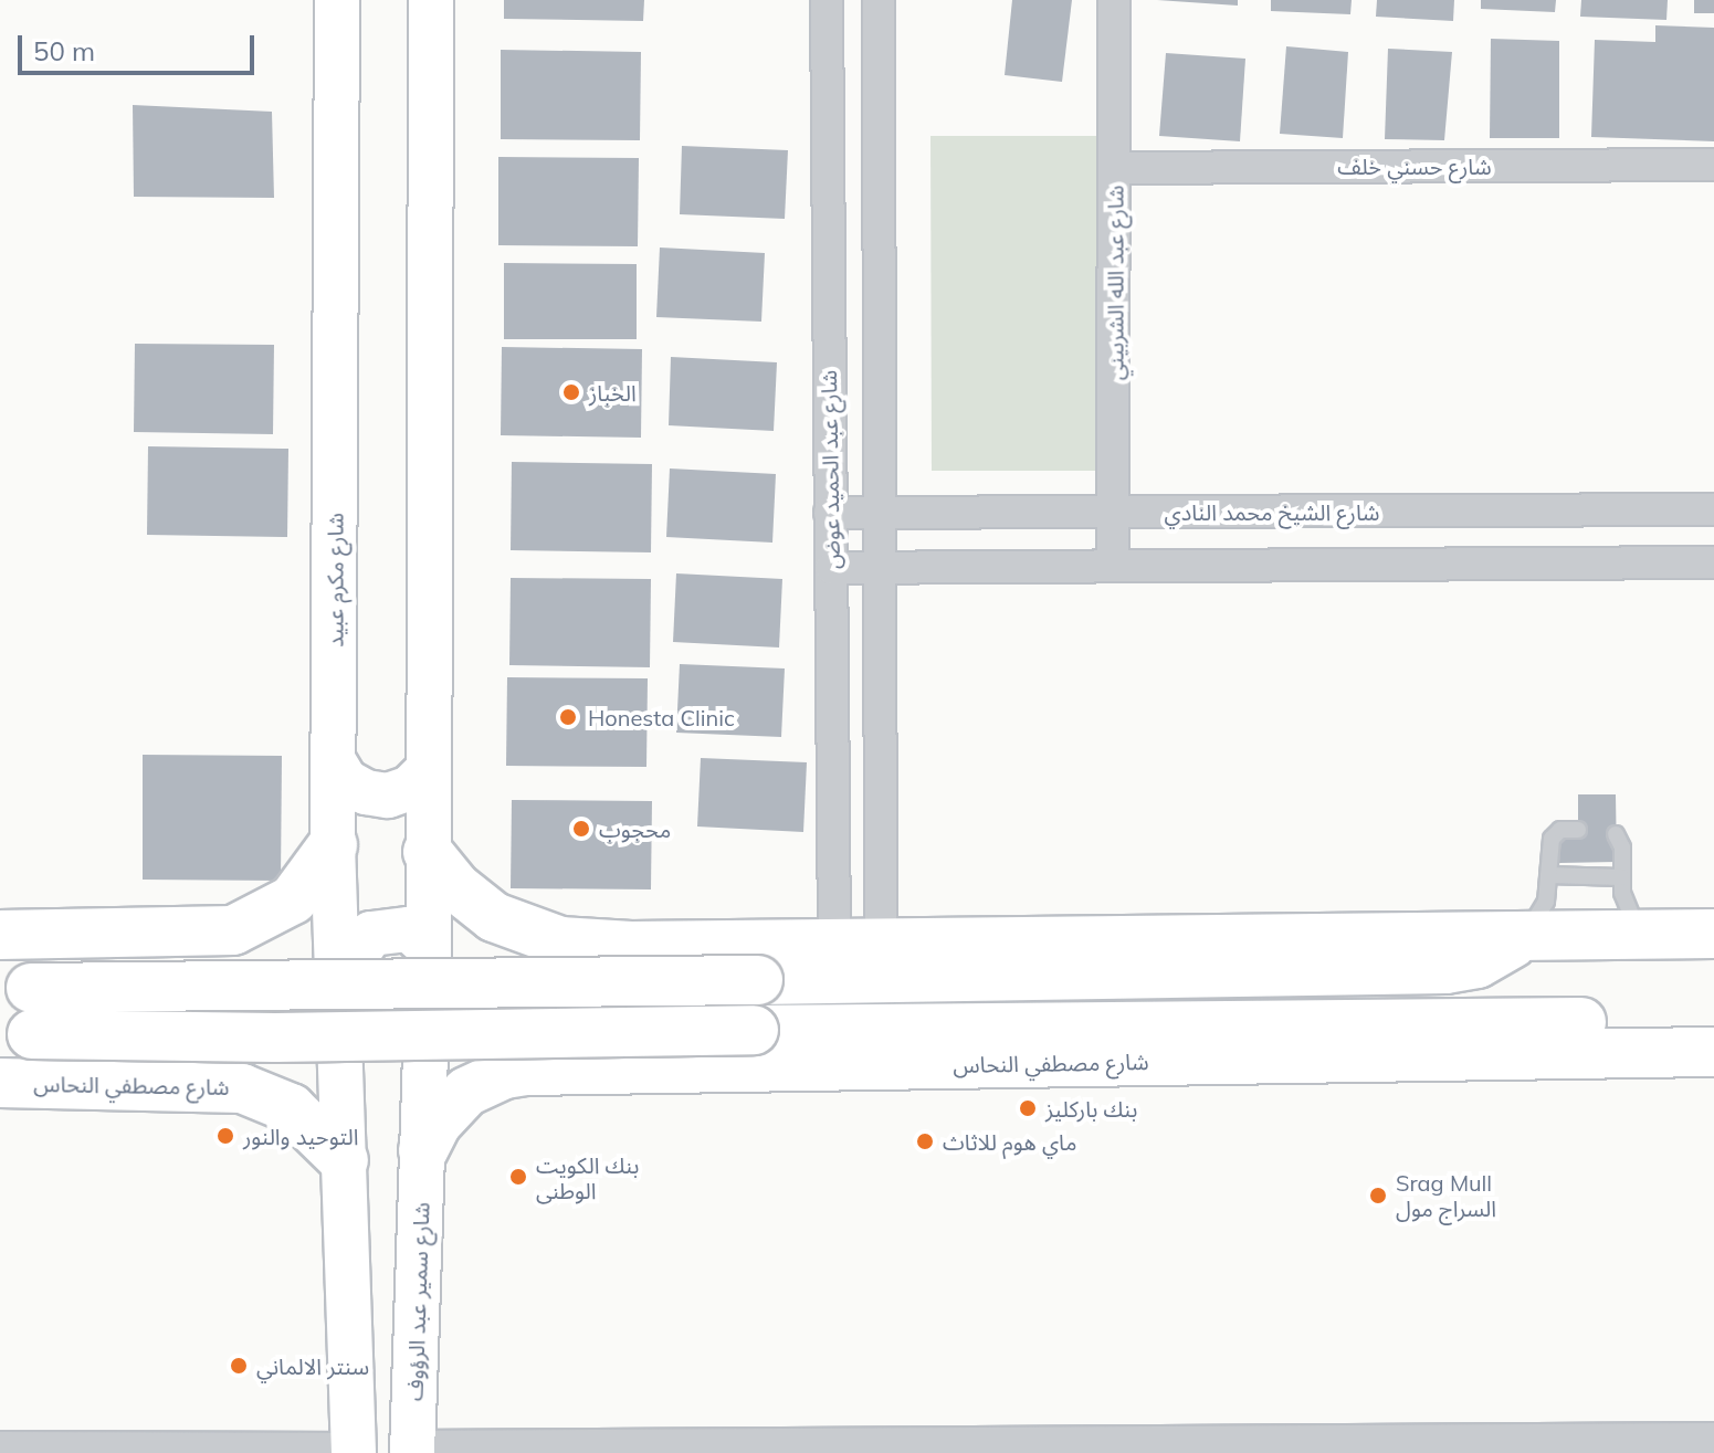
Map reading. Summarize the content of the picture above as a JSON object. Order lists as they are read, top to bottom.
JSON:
{
  "streets": {
    "main road": ["شارع مصطفي النحاس"],
    "street": [
      "شارع حسني خلف",
      "شارع عبد الله الشربيني",
      "شارع عبد الحميد عوض",
      "شارع الشيخ محمد النادي",
      "شارع مكرم عبيد",
      "شارع سمير عبد الرؤوف"
    ]
  },
  "crossings": [
    ["شارع حسني خلف", "شارع عبد الله الشربيني"],
    ["شارع عبد الله الشربيني", "شارع الشيخ محمد النادي"],
    ["شارع عبد الحميد عوض", "شارع الشيخ محمد النادي"],
    ["شارع مكرم عبيد", "شارع مصطفي النحاس"],
    ["شارع مصطفي النحاس", "شارع سمير عبد الرؤوف"]
  ],
  "places": [
    "الخباز",
    "Honesta Clinic",
    "محجوب",
    "بنك باركليز",
    "التوحيد والنور",
    "ماي هوم للاثاث",
    "بنك الكويت الوطنى",
    "Srag Mull السراج مول",
    "سنتر الالماني"
  ],
  "scale_bar": "50 m"
}
